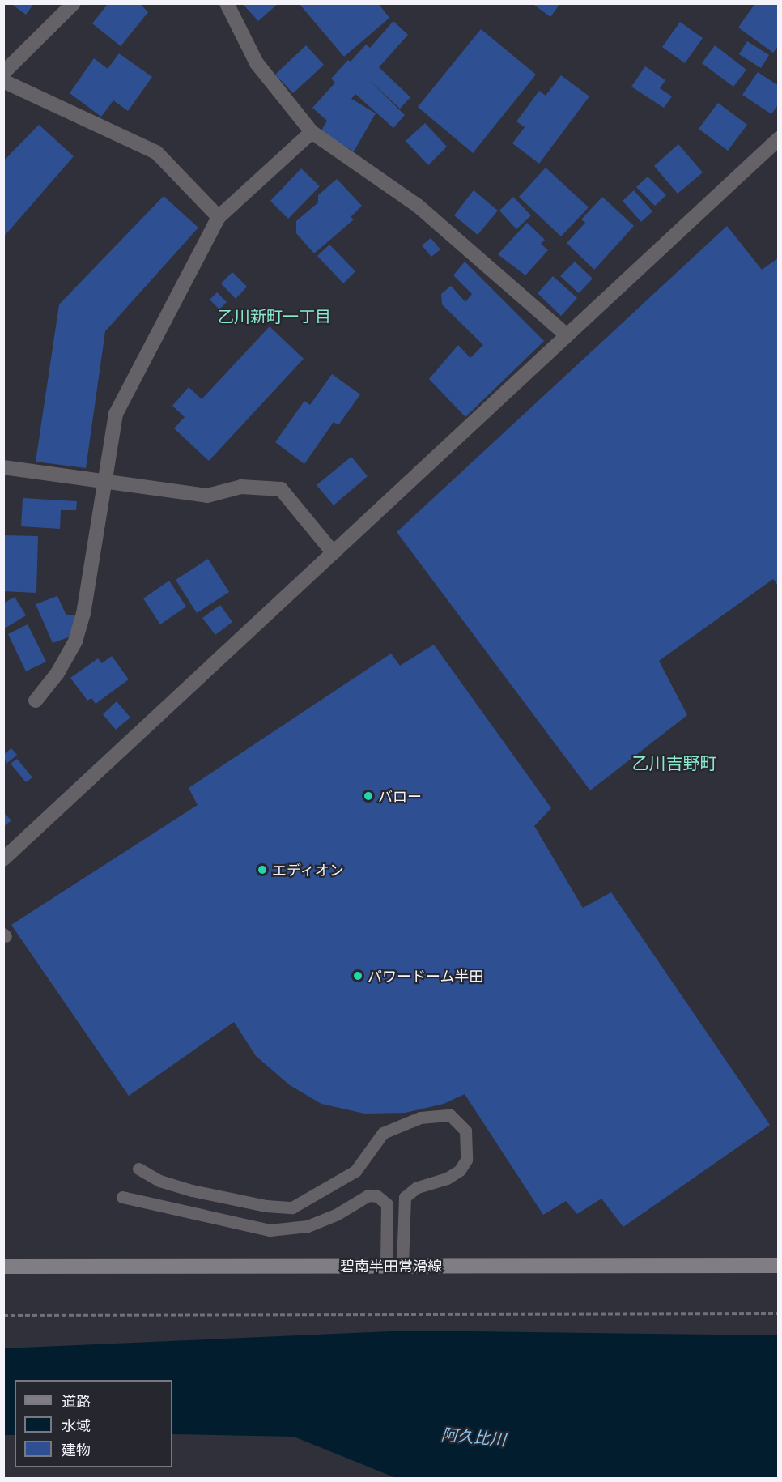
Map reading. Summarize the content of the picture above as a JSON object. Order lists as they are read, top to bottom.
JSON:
{
  "streets": {
    "main road": ["碧南半田常滑線"]
  },
  "districts": ["乙川新町一丁目", "乙川吉野町"],
  "water": ["阿久比川"],
  "places": ["バロー", "エディオン", "パワードーム半田"],
  "legend": ["道路", "水域", "建物"]
}
